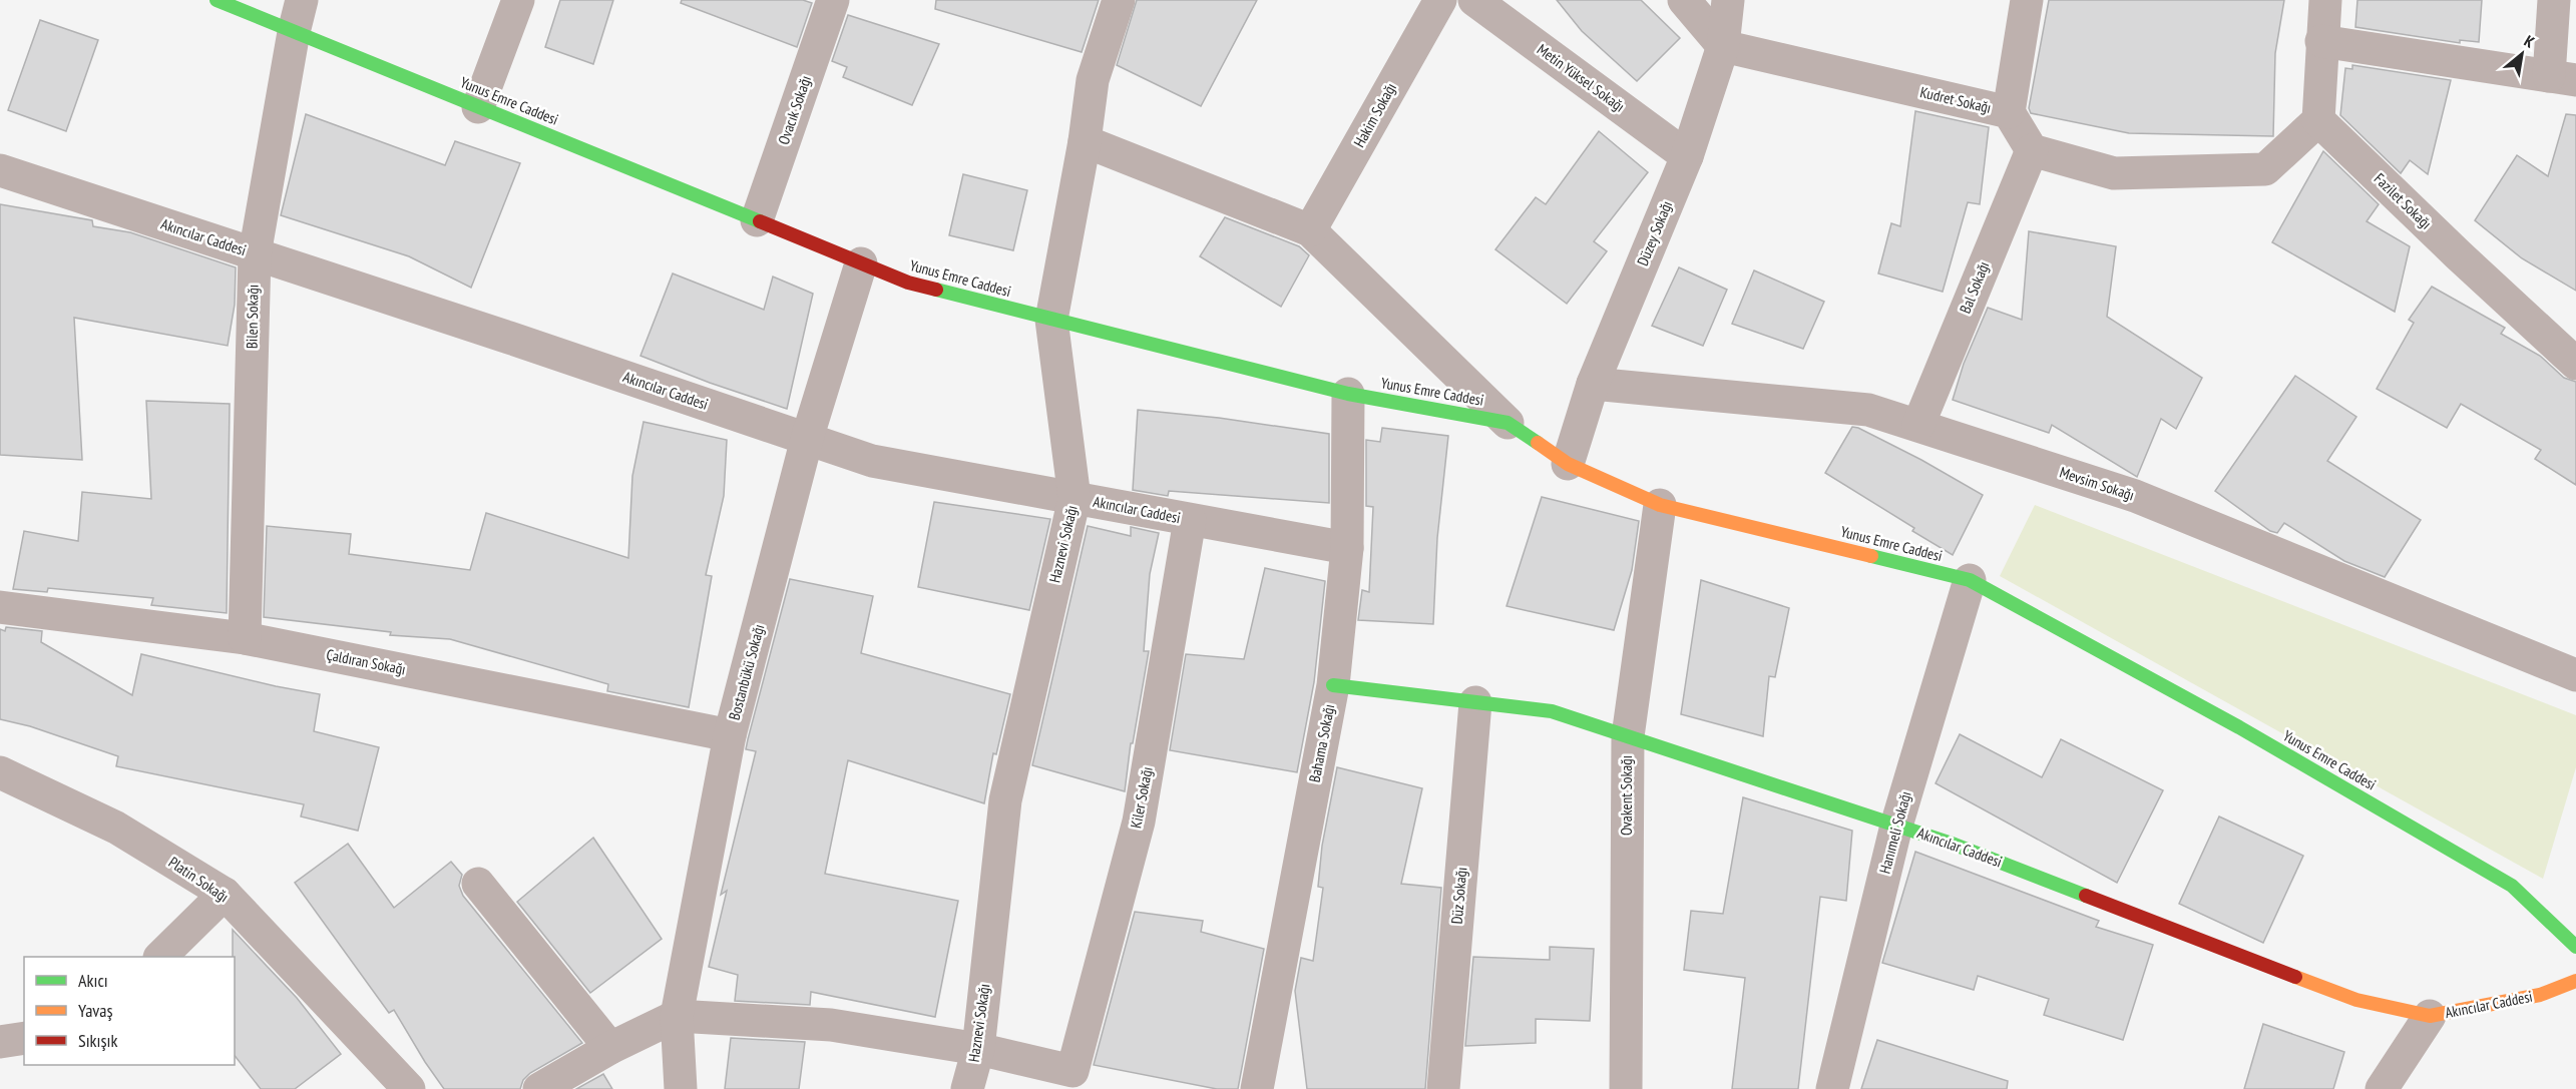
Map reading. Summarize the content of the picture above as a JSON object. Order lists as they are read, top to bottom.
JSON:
{
  "streets": {
    "street": [
      "Metin Yüksel Sokağı",
      "Kudret Sokağı",
      "Yunus Emre Caddesi",
      "Ovacık Sokağı",
      "Hakim Sokağı",
      "Fazilet Sokağı",
      "Düzey Sokağı",
      "Akıncılar Caddesi",
      "Bal Sokağı",
      "Bilen Sokağı",
      "Mevsim Sokağı",
      "Haznevi Sokağı",
      "Çaldıran Sokağı",
      "Bostanbükü Sokağı",
      "Bahama Sokağı",
      "Ovakent Sokağı",
      "Kiler Sokağı",
      "Hanımeli Sokağı",
      "Platin Sokağı",
      "Düz Sokağı"
    ]
  },
  "crossings": [
    ["Metin Yüksel Sokağı", "Düzey Sokağı"],
    ["Kudret Sokağı", "Düzey Sokağı"],
    ["Kudret Sokağı", "Bal Sokağı"],
    ["Yunus Emre Caddesi", "Ovacık Sokağı"],
    ["Yunus Emre Caddesi", "Düzey Sokağı"],
    ["Yunus Emre Caddesi", "Bilen Sokağı"],
    ["Yunus Emre Caddesi", "Haznevi Sokağı"],
    ["Yunus Emre Caddesi", "Bostanbükü Sokağı"],
    ["Yunus Emre Caddesi", "Bahama Sokağı"],
    ["Yunus Emre Caddesi", "Ovakent Sokağı"],
    ["Yunus Emre Caddesi", "Hanımeli Sokağı"],
    ["Düzey Sokağı", "Mevsim Sokağı"],
    ["Akıncılar Caddesi", "Bilen Sokağı"],
    ["Akıncılar Caddesi", "Haznevi Sokağı"],
    ["Akıncılar Caddesi", "Bostanbükü Sokağı"],
    ["Akıncılar Caddesi", "Bahama Sokağı"],
    ["Akıncılar Caddesi", "Ovakent Sokağı"],
    ["Akıncılar Caddesi", "Kiler Sokağı"],
    ["Akıncılar Caddesi", "Hanımeli Sokağı"],
    ["Akıncılar Caddesi", "Düz Sokağı"],
    ["Bal Sokağı", "Mevsim Sokağı"],
    ["Bilen Sokağı", "Çaldıran Sokağı"],
    ["Haznevi Sokağı", "Kiler Sokağı"],
    ["Çaldıran Sokağı", "Bostanbükü Sokağı"]
  ],
  "legend": ["Akıcı", "Yavaş", "Sıkışık"],
  "north": "top right"
}
